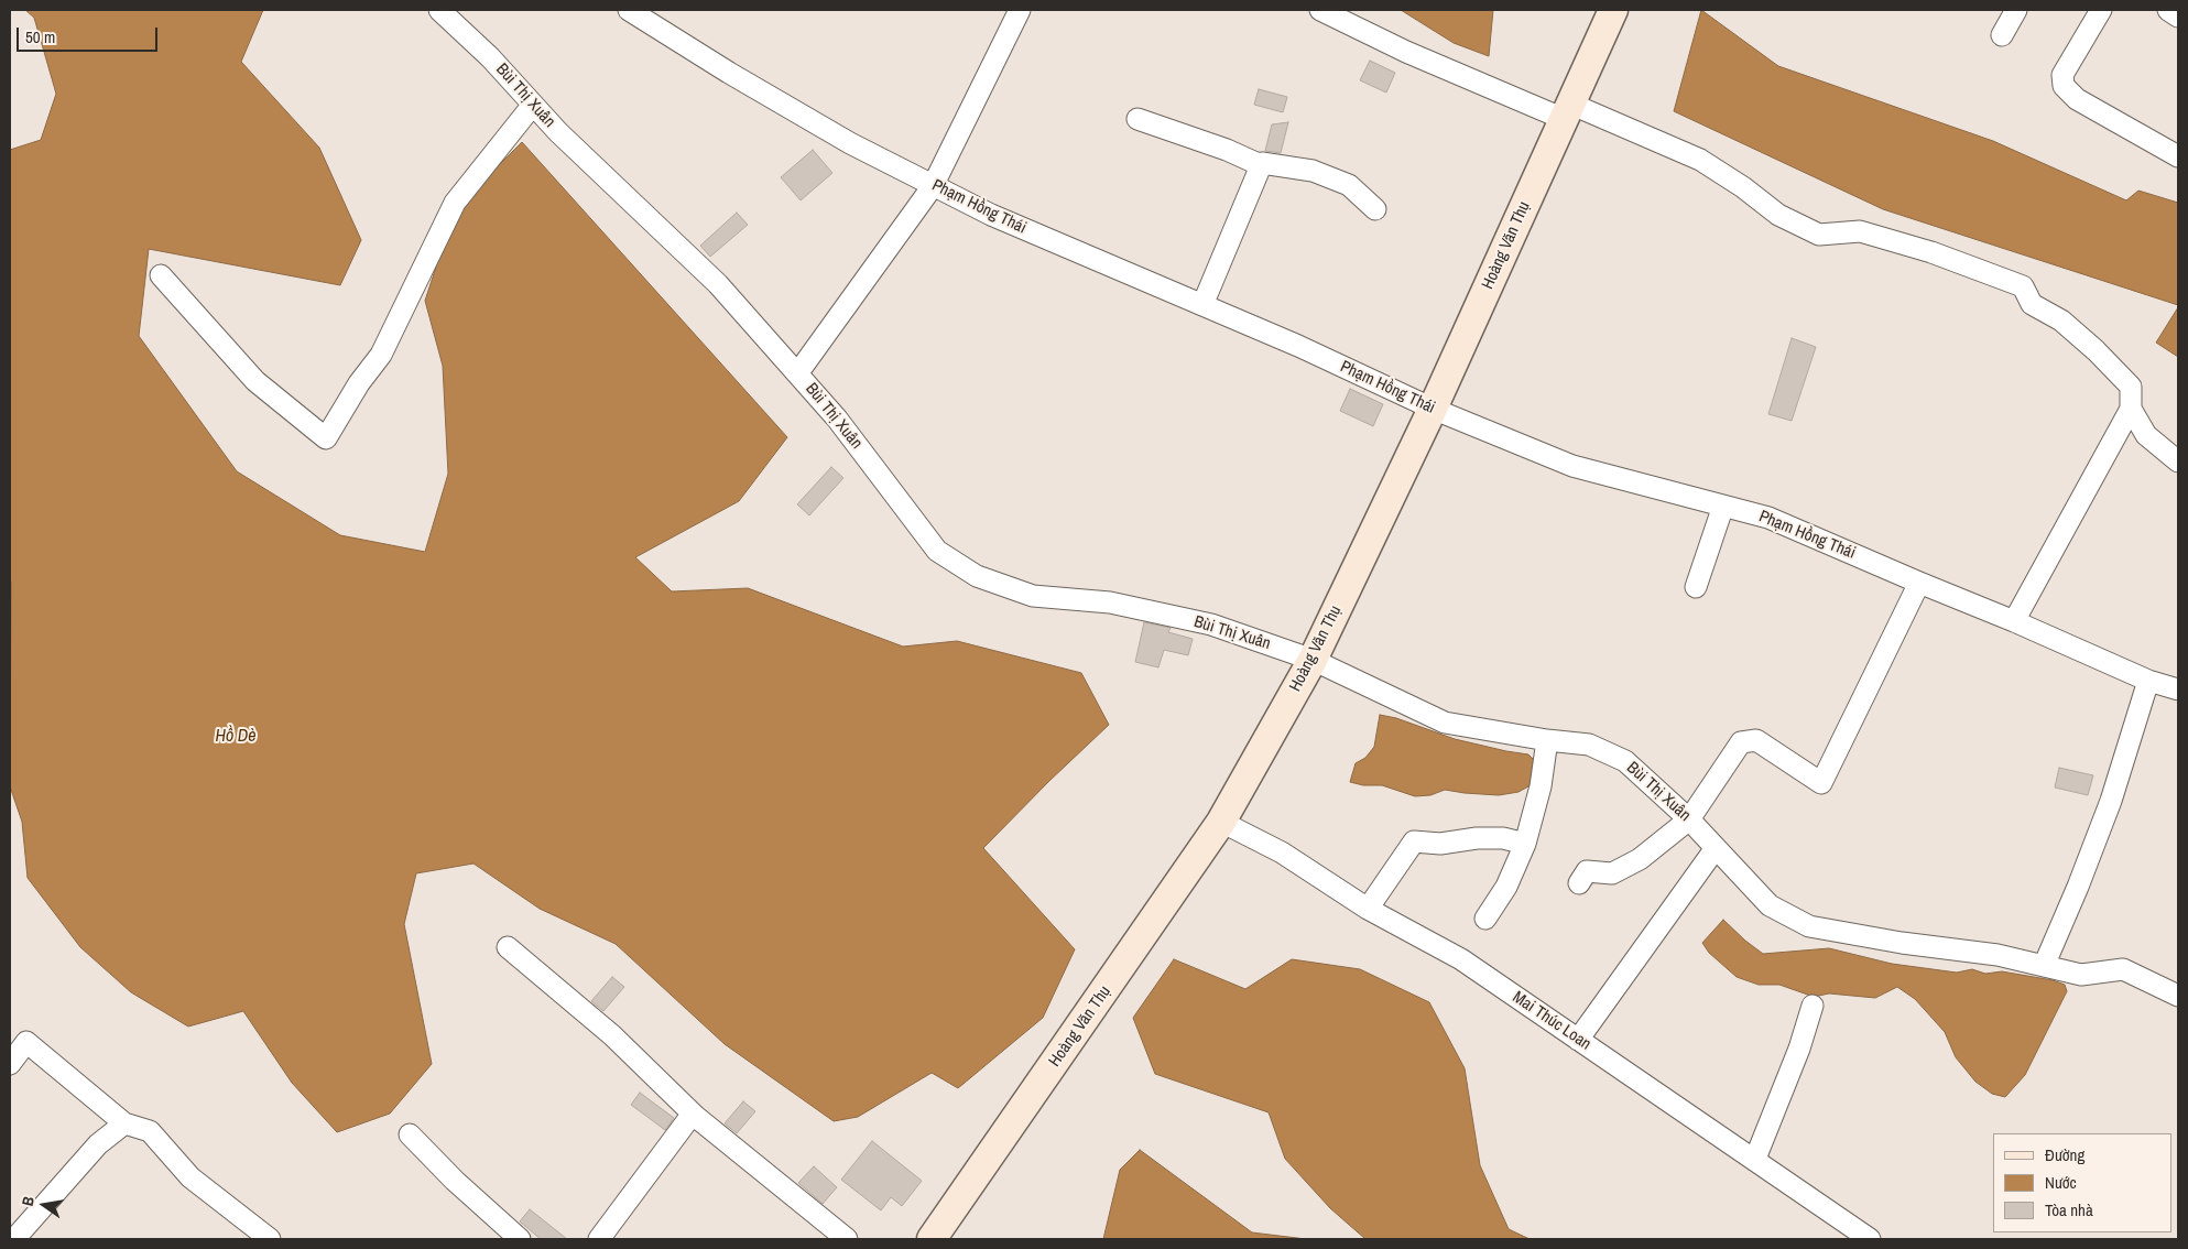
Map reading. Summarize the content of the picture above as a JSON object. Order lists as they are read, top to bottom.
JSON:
{
  "streets": {
    "main road": ["Hoàng Văn Thụ"],
    "street": ["Bùi Thị Xuân", "Phạm Hồng Thái", "Mai Thúc Loan"]
  },
  "crossings": [
    ["Bùi Thị Xuân", "Hoàng Văn Thụ"],
    ["Phạm Hồng Thái", "Hoàng Văn Thụ"],
    ["Hoàng Văn Thụ", "Mai Thúc Loan"]
  ],
  "water": ["Hồ Dè"],
  "legend": ["Đường", "Nước", "Tòa nhà"],
  "scale_bar": "50 m",
  "north": "left"
}
